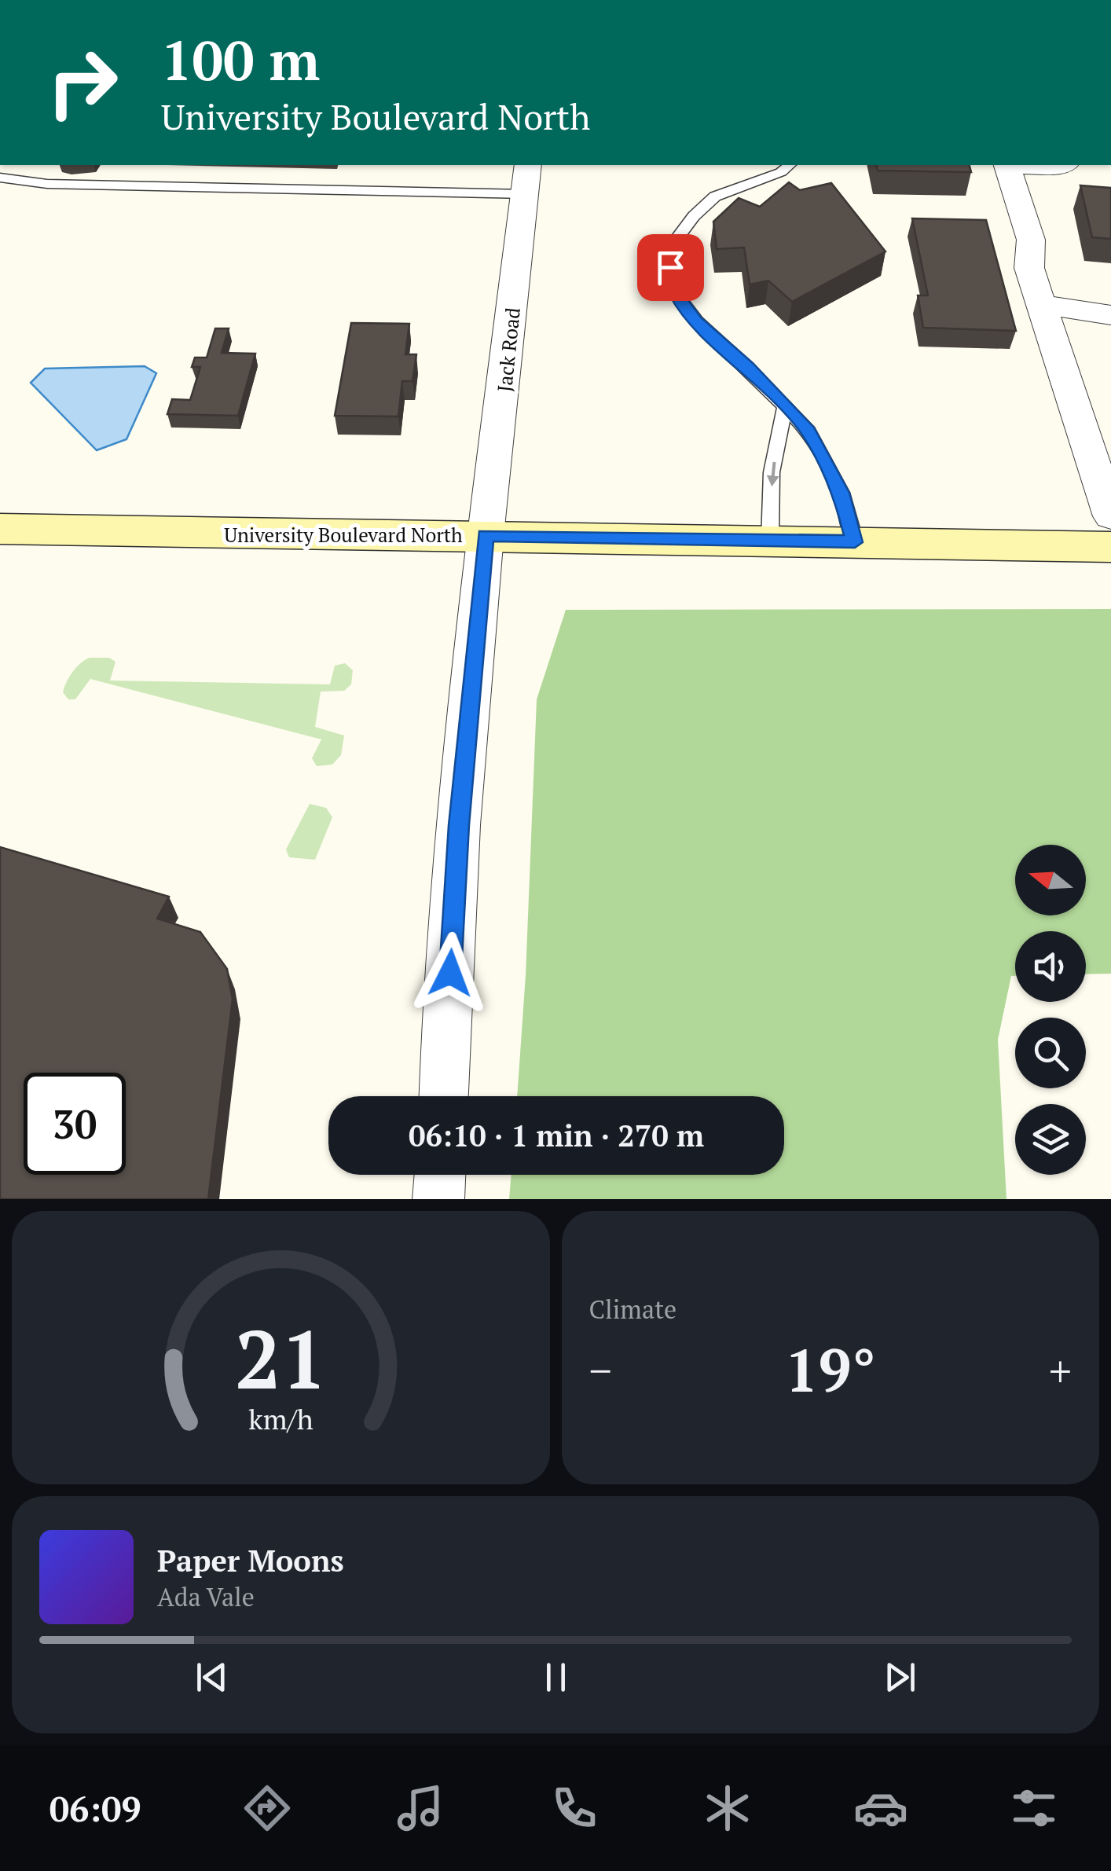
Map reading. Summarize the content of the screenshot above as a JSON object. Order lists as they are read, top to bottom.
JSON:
{
  "streets": {
    "main road": ["University Boulevard North"],
    "street": ["Jack Road"]
  },
  "crossings": [
    ["Jack Road", "University Boulevard North"]
  ],
  "north": "left",
  "page": {
    "turn": ["100 m", "University Boulevard North"],
    "limit": "30",
    "trip": "06:10 · 1 min · 270 m",
    "tile": "Climate",
    "heat": ["−", "19°", "+"],
    "song": ["Paper Moons", "Ada Vale"],
    "tabs": "06:09",
    "gauge": ["21", "km/h"]
  }
}
